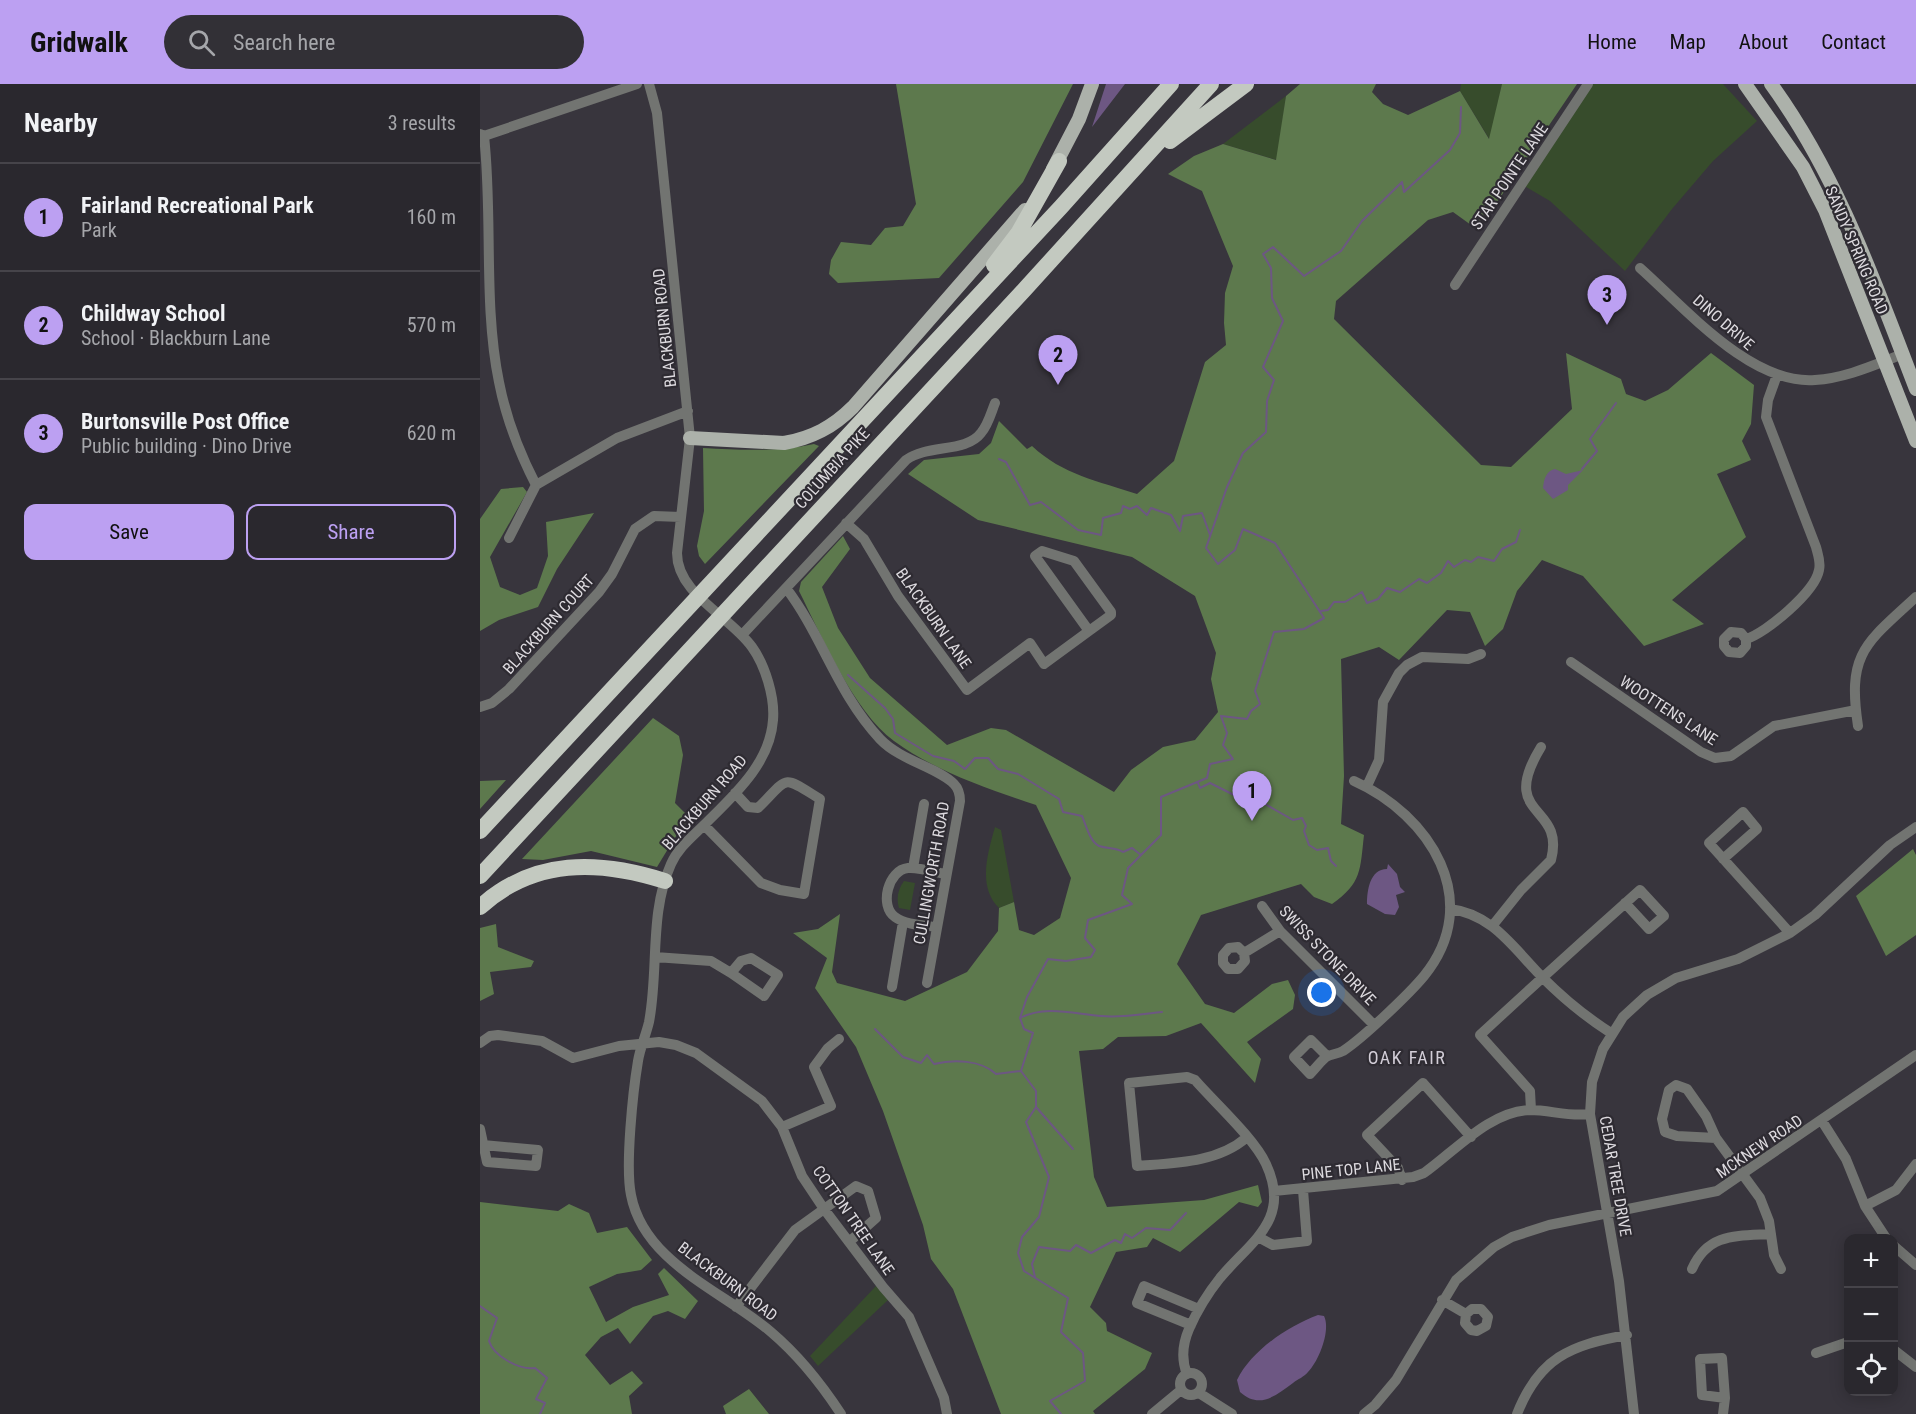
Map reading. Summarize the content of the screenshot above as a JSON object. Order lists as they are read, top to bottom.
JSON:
{
  "streets": {
    "highway": ["COLUMBIA PIKE"],
    "main road": ["SANDY SPRING ROAD"],
    "street": [
      "STAR POINTE LANE",
      "DINO DRIVE",
      "BLACKBURN ROAD",
      "BLACKBURN LANE",
      "BLACKBURN COURT",
      "WOOTTENS LANE",
      "CULLINGWORTH ROAD",
      "SWISS STONE DRIVE",
      "MCKNEW ROAD",
      "PINE TOP LANE",
      "CEDAR TREE DRIVE",
      "COTTON TREE LANE"
    ]
  },
  "crossings": [
    ["SANDY SPRING ROAD", "DINO DRIVE"],
    ["BLACKBURN ROAD", "COLUMBIA PIKE"],
    ["BLACKBURN ROAD", "BLACKBURN COURT"],
    ["BLACKBURN ROAD", "COTTON TREE LANE"],
    ["MCKNEW ROAD", "CEDAR TREE DRIVE"],
    ["PINE TOP LANE", "CEDAR TREE DRIVE"]
  ],
  "districts": ["OAK FAIR"],
  "page": {
    "header": "Gridwalk",
    "search": "Search here",
    "nav": [
      "Home",
      "Map",
      "About",
      "Contact"
    ],
    "heading": ["Nearby", "3 results"],
    "list": [
      {
        "mark": "1",
        "name": "Fairland Recreational Park",
        "note": "Park",
        "value": "160 m"
      },
      {
        "mark": "2",
        "name": "Childway School",
        "note": "School · Blackburn Lane",
        "value": "570 m"
      },
      {
        "mark": "3",
        "name": "Burtonsville Post Office",
        "note": "Public building · Dino Drive",
        "value": "620 m"
      }
    ],
    "pins": ["3", "2", "1"],
    "buttons": ["Save", "Share"],
    "map_buttons": ["+", "−"]
  }
}
